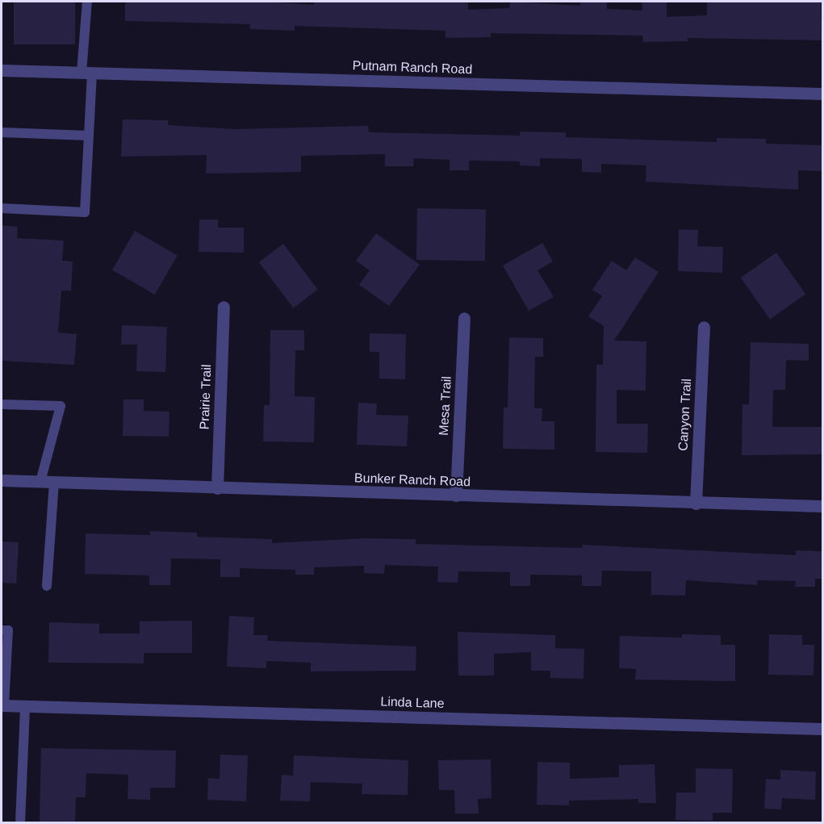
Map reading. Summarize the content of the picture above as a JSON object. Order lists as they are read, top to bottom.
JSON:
{
  "streets": {
    "street": [
      "Putnam Ranch Road",
      "Prairie Trail",
      "Mesa Trail",
      "Canyon Trail",
      "Bunker Ranch Road",
      "Linda Lane"
    ]
  },
  "crossings": [
    ["Prairie Trail", "Bunker Ranch Road"],
    ["Mesa Trail", "Bunker Ranch Road"],
    ["Canyon Trail", "Bunker Ranch Road"]
  ]
}
